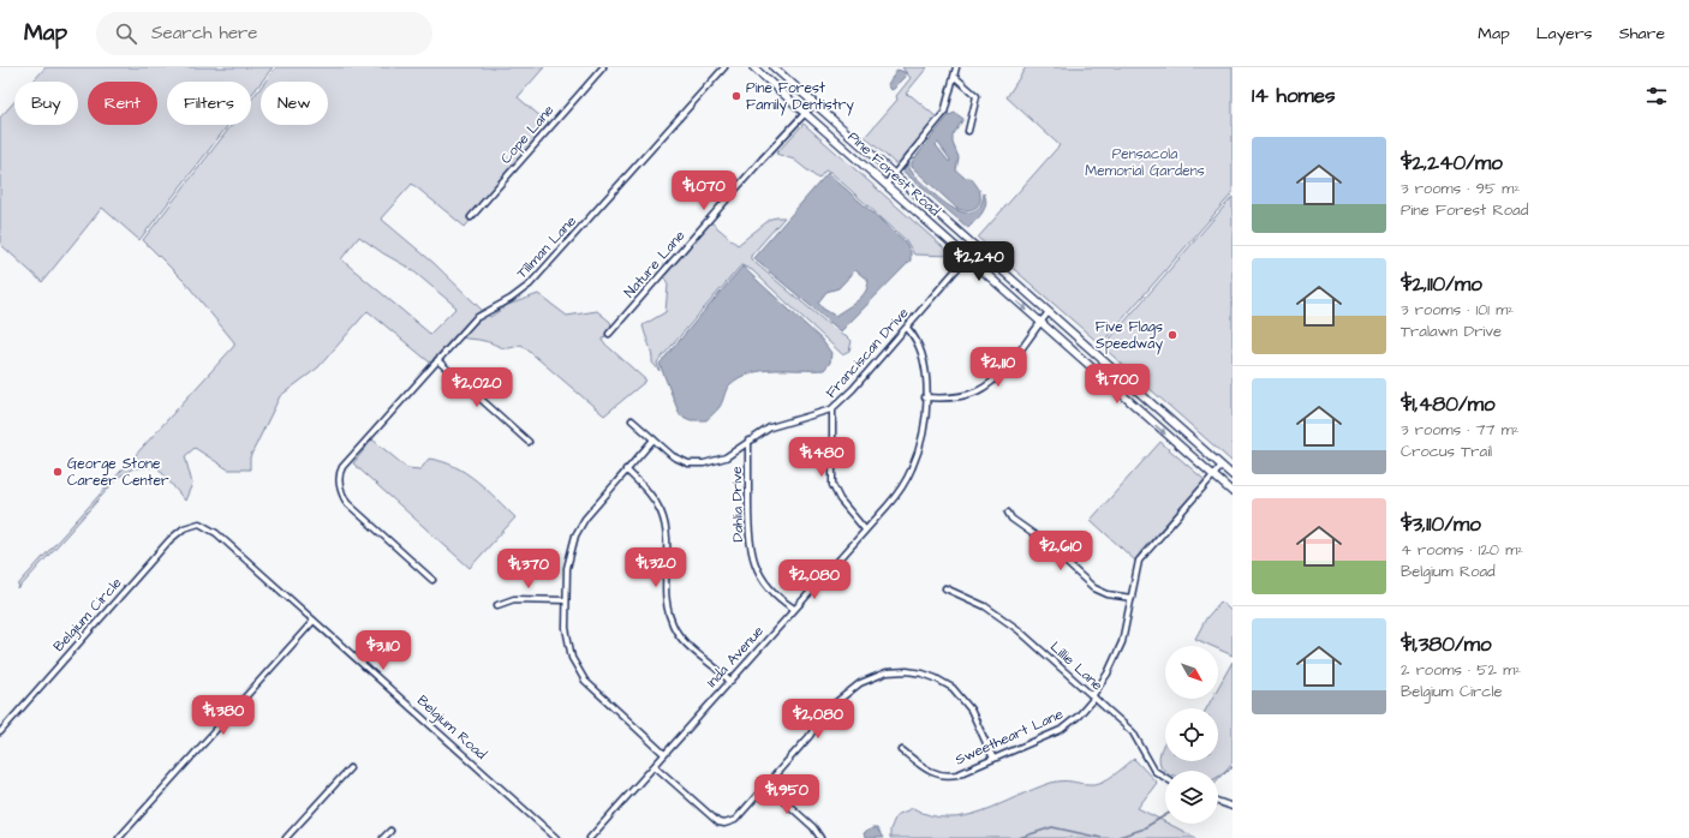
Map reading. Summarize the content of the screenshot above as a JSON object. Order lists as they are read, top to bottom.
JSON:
{
  "streets": {
    "main road": ["Pine Forest Road"],
    "street": [
      "Cope Lane",
      "Tillman Lane",
      "Nature Lane",
      "Franciscan Drive",
      "Dahlia Drive",
      "Belgium Circle",
      "Inda Avenue",
      "Lillie Lane",
      "Belgium Road",
      "Sweetheart Lane"
    ]
  },
  "crossings": [
    ["Pine Forest Road", "Nature Lane"],
    ["Pine Forest Road", "Franciscan Drive"],
    ["Pine Forest Road", "Sweetheart Lane"],
    ["Franciscan Drive", "Dahlia Drive"],
    ["Franciscan Drive", "Inda Avenue"],
    ["Dahlia Drive", "Inda Avenue"],
    ["Belgium Circle", "Belgium Road"],
    ["Lillie Lane", "Sweetheart Lane"]
  ],
  "parks": ["Pensacola Memorial Gardens"],
  "places": ["Pine Forest Family Dentistry", "Five Flags Speedway", "George Stone Career Center"],
  "north": "bottom right",
  "page": {
    "header": "Map",
    "search": "Search here",
    "nav": ["Map", "Layers", "Share"],
    "heading": "14 homes",
    "chip": [
      "Buy",
      "Rent",
      "Filters",
      "New"
    ],
    "list": [
      {
        "name": "$2,240/mo",
        "note": "3 rooms · 95 m² · Pine Forest Road"
      },
      {
        "name": "$2,110/mo",
        "note": "3 rooms · 101 m² · Tralawn Drive"
      },
      {
        "name": "$1,480/mo",
        "note": "3 rooms · 77 m² · Crocus Trail"
      },
      {
        "name": "$3,110/mo",
        "note": "4 rooms · 120 m² · Belgium Road"
      },
      {
        "name": "$1,380/mo",
        "note": "2 rooms · 52 m² · Belgium Circle"
      }
    ],
    "price": [
      "$1,070",
      "$2,240",
      "$2,110",
      "$1,700",
      "$2,020",
      "$1,480",
      "$2,610",
      "$1,320",
      "$1,370",
      "$2,080",
      "$3,110",
      "$1,380",
      "$2,080",
      "$1,950"
    ]
  }
}
